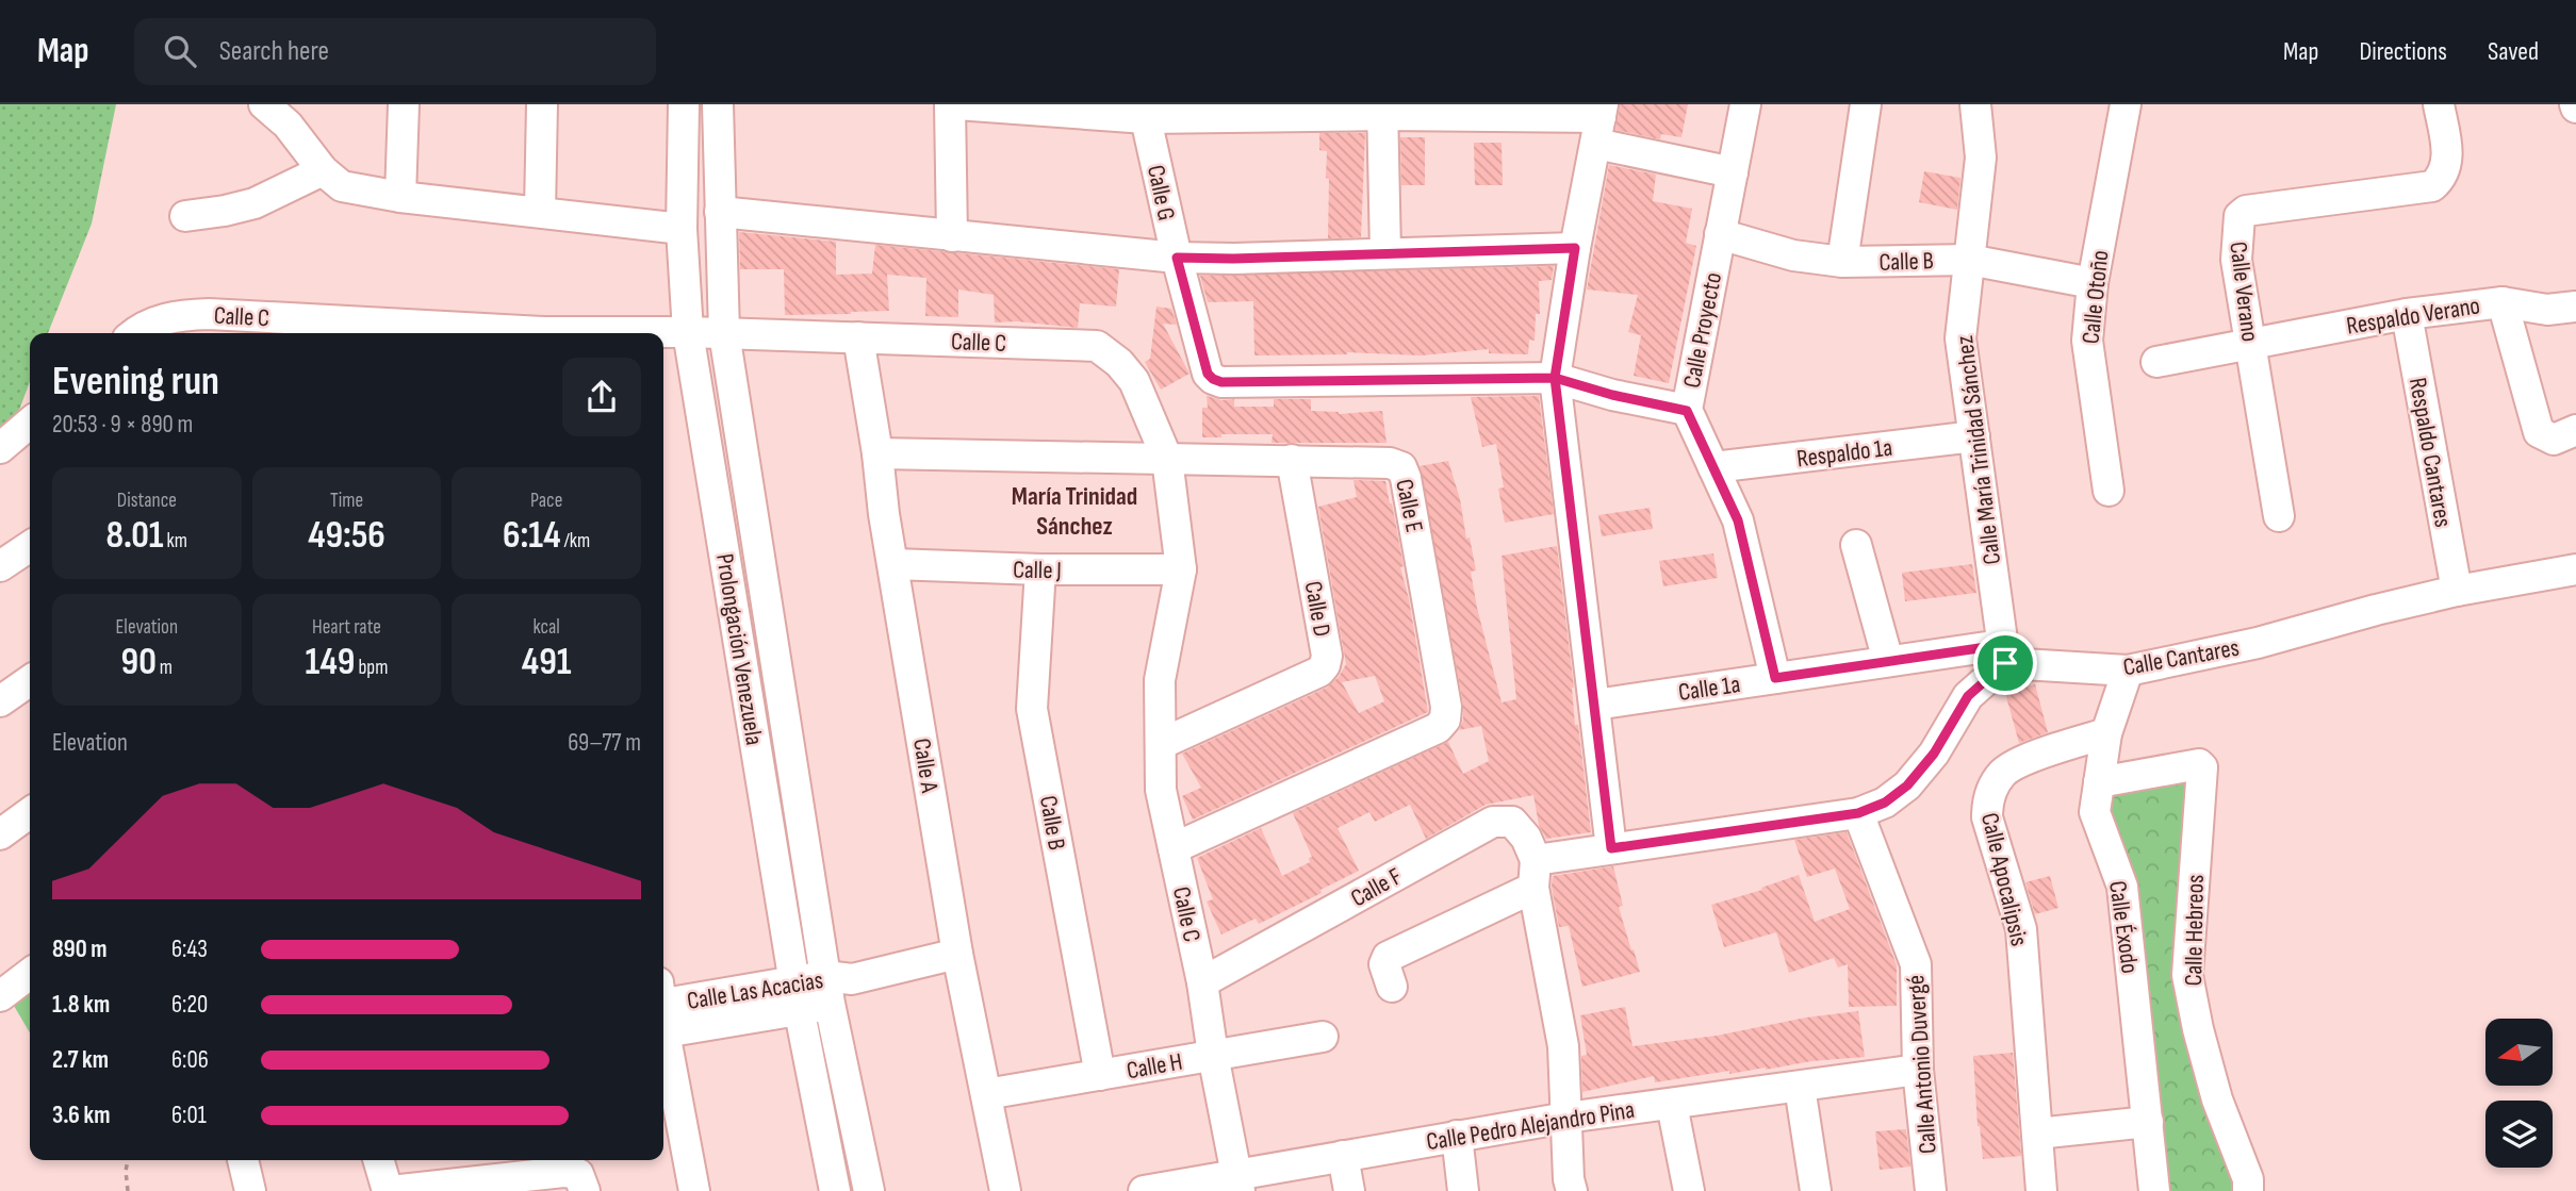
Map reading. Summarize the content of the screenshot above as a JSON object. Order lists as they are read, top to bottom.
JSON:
{
  "streets": {
    "street": [
      "Calle G",
      "Calle B",
      "Calle Verano",
      "Calle Otoño",
      "Respaldo Verano",
      "Calle C",
      "Calle Proyecto",
      "Calle María Trinidad Sánchez",
      "Respaldo 1a",
      "Respaldo Cantares",
      "Calle E",
      "Calle J",
      "Calle D",
      "Prolongación Venezuela",
      "Calle Cantares",
      "Calle 1a",
      "Calle A",
      "Calle Apocalipsis",
      "Calle F",
      "Calle Éxodo",
      "Calle Hebreos",
      "Calle Las Acacias",
      "Calle Antonio Duvergé",
      "Calle H",
      "Calle Pedro Alejandro Pina"
    ]
  },
  "crossings": [
    ["Calle G", "Calle Proyecto"],
    ["Calle B", "Calle Otoño"],
    ["Calle B", "Calle Proyecto"],
    ["Calle B", "Calle María Trinidad Sánchez"],
    ["Calle B", "Calle J"],
    ["Calle B", "Calle H"],
    ["Calle Verano", "Respaldo Verano"],
    ["Respaldo Verano", "Respaldo Cantares"],
    ["Calle C", "Calle E"],
    ["Calle C", "Calle J"],
    ["Calle C", "Calle D"],
    ["Calle C", "Prolongación Venezuela"],
    ["Calle C", "Calle A"],
    ["Calle C", "Calle F"],
    ["Calle C", "Calle H"],
    ["Calle C", "Calle Pedro Alejandro Pina"],
    ["Calle Proyecto", "Respaldo 1a"],
    ["Calle Proyecto", "Calle 1a"],
    ["Calle María Trinidad Sánchez", "Respaldo 1a"],
    ["Calle María Trinidad Sánchez", "Calle Cantares"],
    ["Calle María Trinidad Sánchez", "Calle 1a"],
    ["Respaldo Cantares", "Calle Cantares"],
    ["Calle E", "Calle D"],
    ["Calle E", "Calle A"],
    ["Calle J", "Calle A"],
    ["Prolongación Venezuela", "Calle Las Acacias"],
    ["Calle Cantares", "Calle 1a"],
    ["Calle Cantares", "Calle Éxodo"],
    ["Calle A", "Calle Las Acacias"],
    ["Calle A", "Calle H"],
    ["Calle Apocalipsis", "Calle Éxodo"],
    ["Calle Éxodo", "Calle Hebreos"],
    ["Calle Antonio Duvergé", "Calle Pedro Alejandro Pina"]
  ],
  "districts": ["María Trinidad Sánchez"],
  "north": "left",
  "page": {
    "header": "Map",
    "search": "Search here",
    "nav": ["Map", "Directions", "Saved"],
    "heading": ["Evening run", "20:53 · 9 × 890 m"],
    "stats": [
      ["Distance", "8.01 km"],
      ["Time", "49:56"],
      ["Pace", "6:14 /km"],
      ["Elevation", "90 m"],
      ["Heart rate", "149 bpm"],
      ["kcal", "491"]
    ],
    "chart": ["Elevation", "69–77 m"],
    "list": [
      {
        "name": "890 m",
        "note": "6:43"
      },
      {
        "name": "1.8 km",
        "note": "6:20"
      },
      {
        "name": "2.7 km",
        "note": "6:06"
      },
      {
        "name": "3.6 km",
        "note": "6:01"
      }
    ]
  }
}
